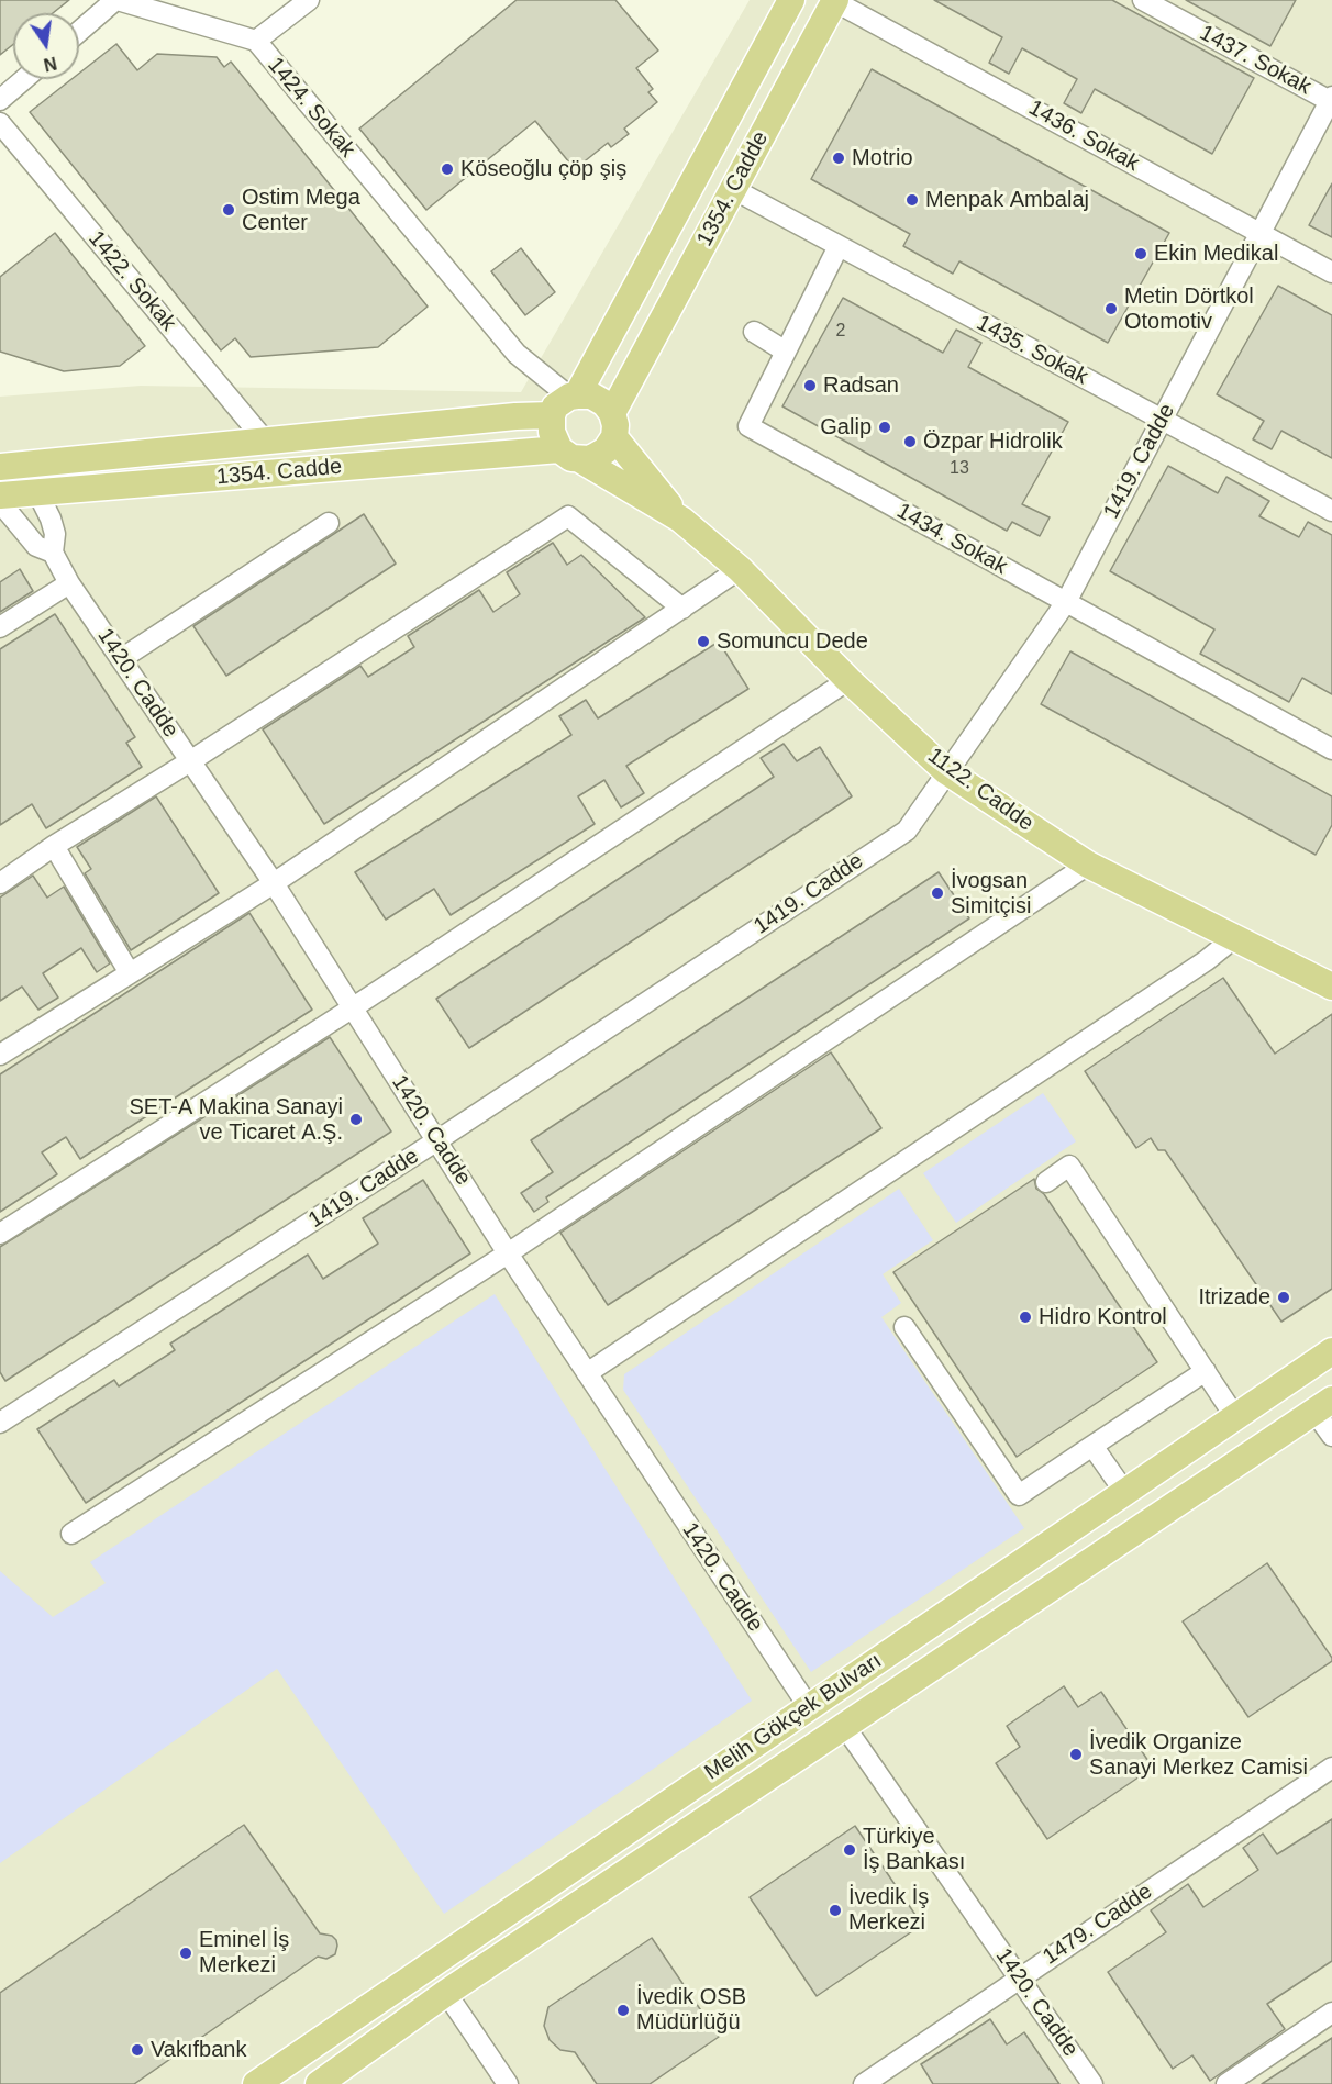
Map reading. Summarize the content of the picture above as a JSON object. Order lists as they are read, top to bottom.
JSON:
{
  "streets": {
    "main road": ["1354. Cadde", "1122. Cadde", "Melih Gökçek Bulvarı"],
    "street": [
      "1437. Sokak",
      "1424. Sokak",
      "1436. Sokak",
      "1422. Sokak",
      "1435. Sokak",
      "1419. Cadde",
      "1434. Sokak",
      "1420. Cadde",
      "1479. Cadde"
    ]
  },
  "crossings": [
    ["1437. Sokak", "1419. Cadde"],
    ["1424. Sokak", "1354. Cadde"],
    ["1436. Sokak", "1354. Cadde"],
    ["1436. Sokak", "1419. Cadde"],
    ["1354. Cadde", "1422. Sokak"],
    ["1354. Cadde", "1435. Sokak"],
    ["1354. Cadde", "1420. Cadde"],
    ["1435. Sokak", "1419. Cadde"],
    ["1435. Sokak", "1434. Sokak"],
    ["1419. Cadde", "1434. Sokak"],
    ["1419. Cadde", "1420. Cadde"],
    ["1419. Cadde", "1122. Cadde"],
    ["1420. Cadde", "Melih Gökçek Bulvarı"],
    ["1420. Cadde", "1479. Cadde"]
  ],
  "places": [
    "Motrio",
    "Köseoğlu çöp şiş",
    "Menpak Ambalaj",
    "Ostim Mega Center",
    "Ekin Medikal",
    "Metin Dörtkol Otomotiv",
    "Radsan",
    "Galip",
    "Özpar Hidrolik",
    "Somuncu Dede",
    "İvogsan Simitçisi",
    "SET-A Makina Sanayi ve Ticaret A.Ş.",
    "Itrizade",
    "Hidro Kontrol",
    "İvedik Organize Sanayi Merkez Camisi",
    "Türkiye İş Bankası",
    "İvedik İş Merkezi",
    "Eminel İş Merkezi",
    "İvedik OSB Müdürlüğü",
    "Vakıfbank"
  ],
  "house_numbers": ["2", "13"],
  "north": "bottom"
}
